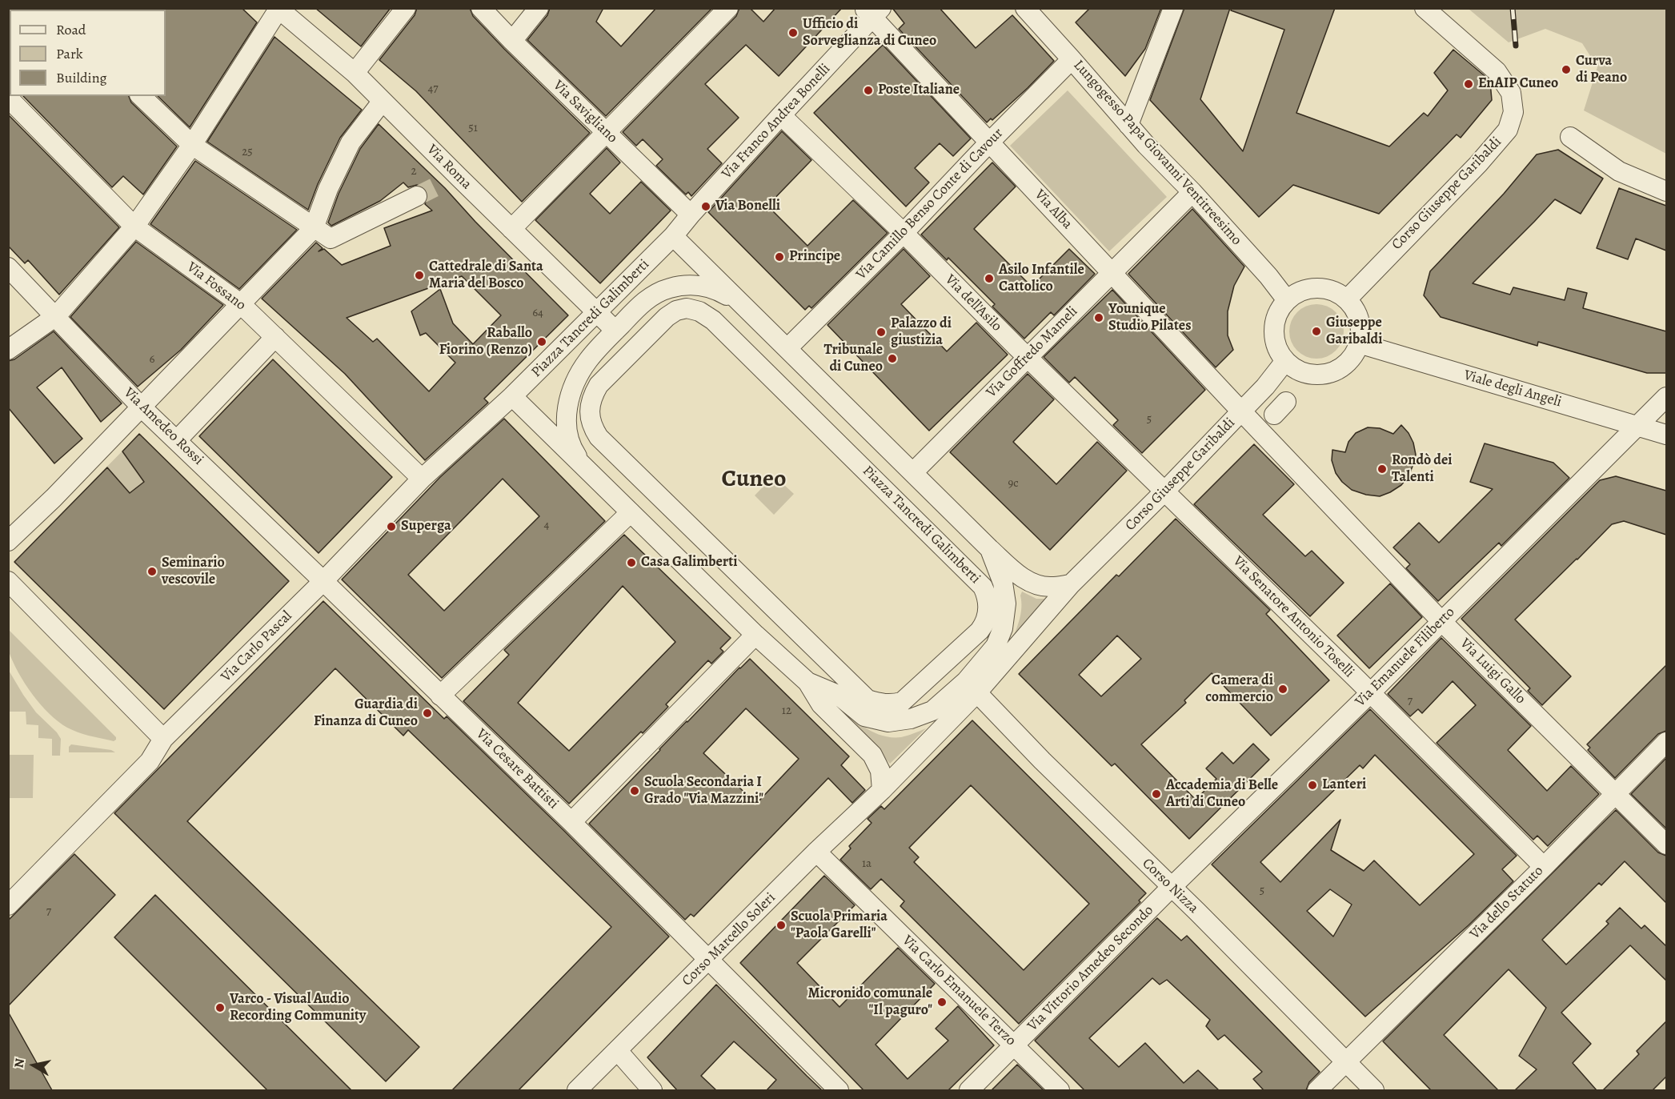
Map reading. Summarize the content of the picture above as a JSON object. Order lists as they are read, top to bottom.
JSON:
{
  "streets": {
    "street": [
      "Via Savigliano",
      "Via Franco Andrea Bonelli",
      "Lungogesso Papa Giovanni Ventitreesimo",
      "Via Roma",
      "Corso Giuseppe Garibaldi",
      "Via Camillo Benso Conte di Cavour",
      "Via Alba",
      "Via Fossano",
      "Via dell'Asilo",
      "Piazza Tancredi Galimberti",
      "Via Goffredo Mameli",
      "Viale degli Angeli",
      "Via Amedeo Rossi",
      "Via Senatore Antonio Toselli",
      "Via Carlo Pascal",
      "Via Emanuele Filiberto",
      "Via Luigi Gallo",
      "Via Cesare Battisti",
      "Corso Nizza",
      "Via dello Statuto",
      "Corso Marcello Soleri",
      "Via Vittorio Amedeo Secondo",
      "Via Carlo Emanuele Terzo"
    ]
  },
  "crossings": [
    ["Via Savigliano", "Via Franco Andrea Bonelli"],
    ["Via Franco Andrea Bonelli", "Via Alba"],
    ["Via Franco Andrea Bonelli", "Via dell'Asilo"],
    ["Via Franco Andrea Bonelli", "Piazza Tancredi Galimberti"],
    ["Lungogesso Papa Giovanni Ventitreesimo", "Corso Giuseppe Garibaldi"],
    ["Lungogesso Papa Giovanni Ventitreesimo", "Via Camillo Benso Conte di Cavour"],
    ["Lungogesso Papa Giovanni Ventitreesimo", "Via Goffredo Mameli"],
    ["Lungogesso Papa Giovanni Ventitreesimo", "Viale degli Angeli"],
    ["Via Roma", "Piazza Tancredi Galimberti"],
    ["Corso Giuseppe Garibaldi", "Via Alba"],
    ["Corso Giuseppe Garibaldi", "Via dell'Asilo"],
    ["Corso Giuseppe Garibaldi", "Piazza Tancredi Galimberti"],
    ["Corso Giuseppe Garibaldi", "Viale degli Angeli"],
    ["Corso Giuseppe Garibaldi", "Via Senatore Antonio Toselli"],
    ["Corso Giuseppe Garibaldi", "Via Luigi Gallo"],
    ["Via Camillo Benso Conte di Cavour", "Via Alba"],
    ["Via Camillo Benso Conte di Cavour", "Via dell'Asilo"],
    ["Via Camillo Benso Conte di Cavour", "Piazza Tancredi Galimberti"],
    ["Via Alba", "Via Goffredo Mameli"],
    ["Via Alba", "Via Luigi Gallo"],
    ["Via Fossano", "Via Carlo Pascal"],
    ["Via dell'Asilo", "Via Goffredo Mameli"],
    ["Via dell'Asilo", "Via Senatore Antonio Toselli"],
    ["Piazza Tancredi Galimberti", "Via Goffredo Mameli"],
    ["Piazza Tancredi Galimberti", "Via Carlo Pascal"],
    ["Piazza Tancredi Galimberti", "Corso Nizza"],
    ["Piazza Tancredi Galimberti", "Corso Marcello Soleri"],
    ["Viale degli Angeli", "Via Emanuele Filiberto"],
    ["Via Amedeo Rossi", "Via Carlo Pascal"],
    ["Via Amedeo Rossi", "Via Cesare Battisti"],
    ["Via Senatore Antonio Toselli", "Via Emanuele Filiberto"],
    ["Via Senatore Antonio Toselli", "Via dello Statuto"],
    ["Via Carlo Pascal", "Via Cesare Battisti"],
    ["Via Emanuele Filiberto", "Via Luigi Gallo"],
    ["Via Emanuele Filiberto", "Corso Nizza"],
    ["Via Emanuele Filiberto", "Via Vittorio Amedeo Secondo"],
    ["Via Luigi Gallo", "Via dello Statuto"],
    ["Via Cesare Battisti", "Corso Marcello Soleri"],
    ["Corso Nizza", "Via dello Statuto"],
    ["Corso Nizza", "Via Vittorio Amedeo Secondo"],
    ["Corso Marcello Soleri", "Via Carlo Emanuele Terzo"],
    ["Via Vittorio Amedeo Secondo", "Via Carlo Emanuele Terzo"]
  ],
  "districts": ["Cuneo"],
  "places": [
    "Ufficio di Sorveglianza di Cuneo",
    "Curva di Peano",
    "EnAIP Cuneo",
    "Poste Italiane",
    "Via Bonelli",
    "Principe",
    "Cattedrale di Santa Maria del Bosco",
    "Asilo Infantile Cattolico",
    "Younique Studio Pilates",
    "Giuseppe Garibaldi",
    "Palazzo di giustizia",
    "Raballo Fiorino (Renzo)",
    "Tribunale di Cuneo",
    "Rondò dei Talenti",
    "Superga",
    "Casa Galimberti",
    "Seminario vescovile",
    "Camera di commercio",
    "Guardia di Finanza di Cuneo",
    "Lanteri",
    "Scuola Secondaria I Grado \"Via Mazzini\"",
    "Accademia di Belle Arti di Cuneo",
    "Scuola Primaria \"Paola Garelli\"",
    "Micronido comunale \"Il paguro\"",
    "Varco - Visual Audio Recording Community"
  ],
  "house_numbers": [
    "47",
    "51",
    "25",
    "2",
    "64",
    "6",
    "5",
    "9c",
    "4",
    "7",
    "12",
    "1a",
    "5",
    "7"
  ],
  "legend": ["Road", "Park", "Building"],
  "north": "left"
}
